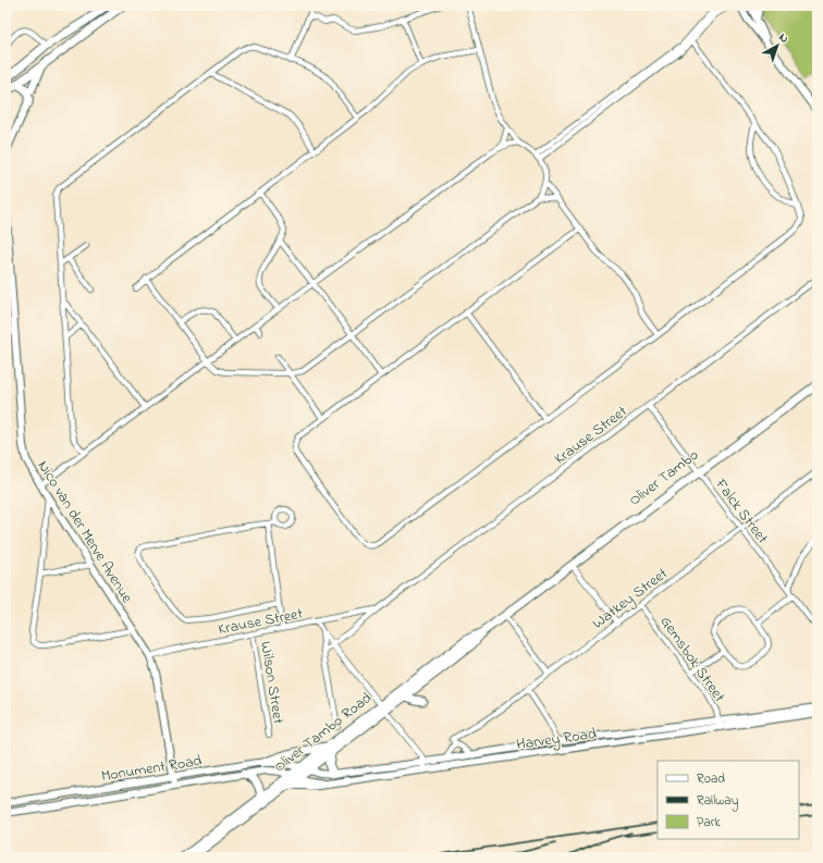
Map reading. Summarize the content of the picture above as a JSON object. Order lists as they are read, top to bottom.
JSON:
{
  "streets": {
    "main road": [
      "Oliver Tambo",
      "Nico van der Merve Avenue",
      "Oliver Tambo Road",
      "Harvey Road",
      "Monument Road"
    ],
    "street": [
      "Krause Street",
      "Falck Street",
      "Watkey Street",
      "Gemsbok Street",
      "Wilson Street"
    ]
  },
  "crossings": [
    ["Krause Street", "Falck Street"],
    ["Krause Street", "Nico van der Merve Avenue"],
    ["Krause Street", "Wilson Street"],
    ["Oliver Tambo", "Falck Street"],
    ["Oliver Tambo", "Oliver Tambo Road"],
    ["Falck Street", "Watkey Street"],
    ["Nico van der Merve Avenue", "Monument Road"],
    ["Watkey Street", "Gemsbok Street"],
    ["Gemsbok Street", "Harvey Road"],
    ["Oliver Tambo Road", "Harvey Road"],
    ["Oliver Tambo Road", "Monument Road"],
    ["Harvey Road", "Monument Road"]
  ],
  "legend": ["Road", "Railway", "Park"],
  "north": "top right"
}
